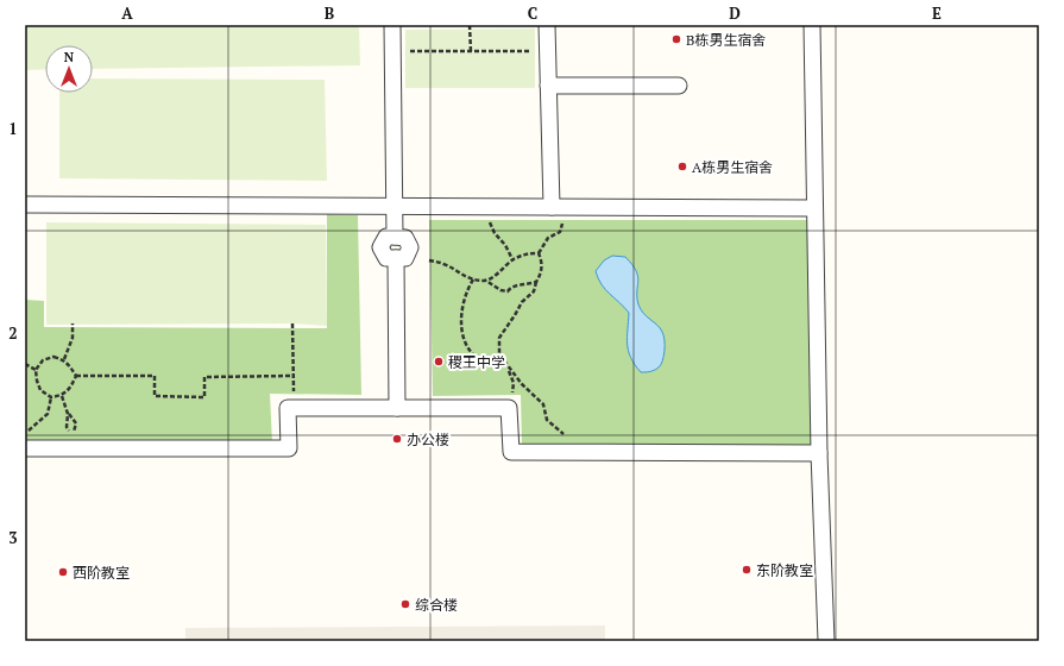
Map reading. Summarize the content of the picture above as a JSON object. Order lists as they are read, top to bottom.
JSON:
{
  "places": [
    "B栋男生宿舍",
    "A栋男生宿舍",
    "稷王中学",
    "办公楼",
    "东阶教室",
    "西阶教室",
    "综合楼"
  ],
  "north": "top",
  "grid": {
    "columns": [
      "A",
      "B",
      "C",
      "D",
      "E"
    ],
    "rows": ["1", "2", "3"]
  }
}
